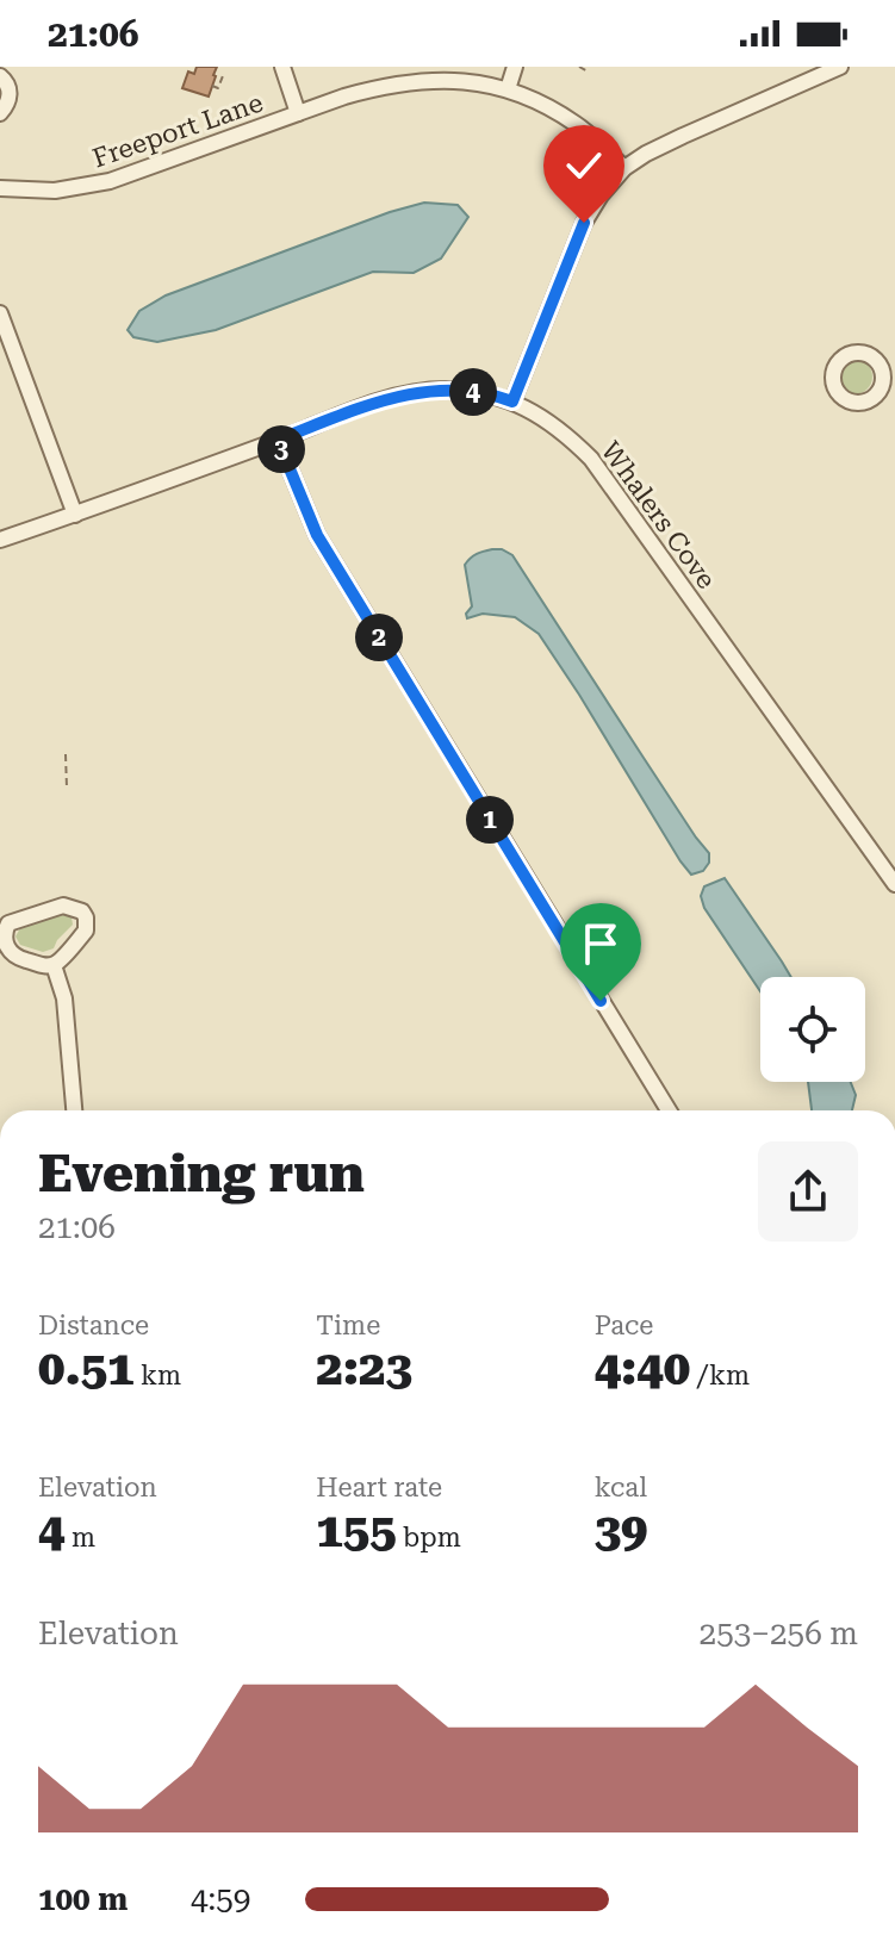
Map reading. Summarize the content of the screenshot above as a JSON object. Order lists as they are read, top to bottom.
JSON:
{
  "streets": {
    "street": ["Freeport Lane", "Whalers Cove"]
  },
  "page": {
    "status": "21:06",
    "pins": [
      "4",
      "3",
      "2",
      "1"
    ],
    "heading": ["Evening run", "21:06"],
    "stats": [
      ["Distance", "0.51 km"],
      ["Time", "2:23"],
      ["Pace", "4:40 /km"],
      ["Elevation", "4 m"],
      ["Heart rate", "155 bpm"],
      ["kcal", "39"]
    ],
    "chart": ["Elevation", "253–256 m"],
    "list": [
      {
        "name": "100 m",
        "note": "4:59"
      }
    ]
  }
}
